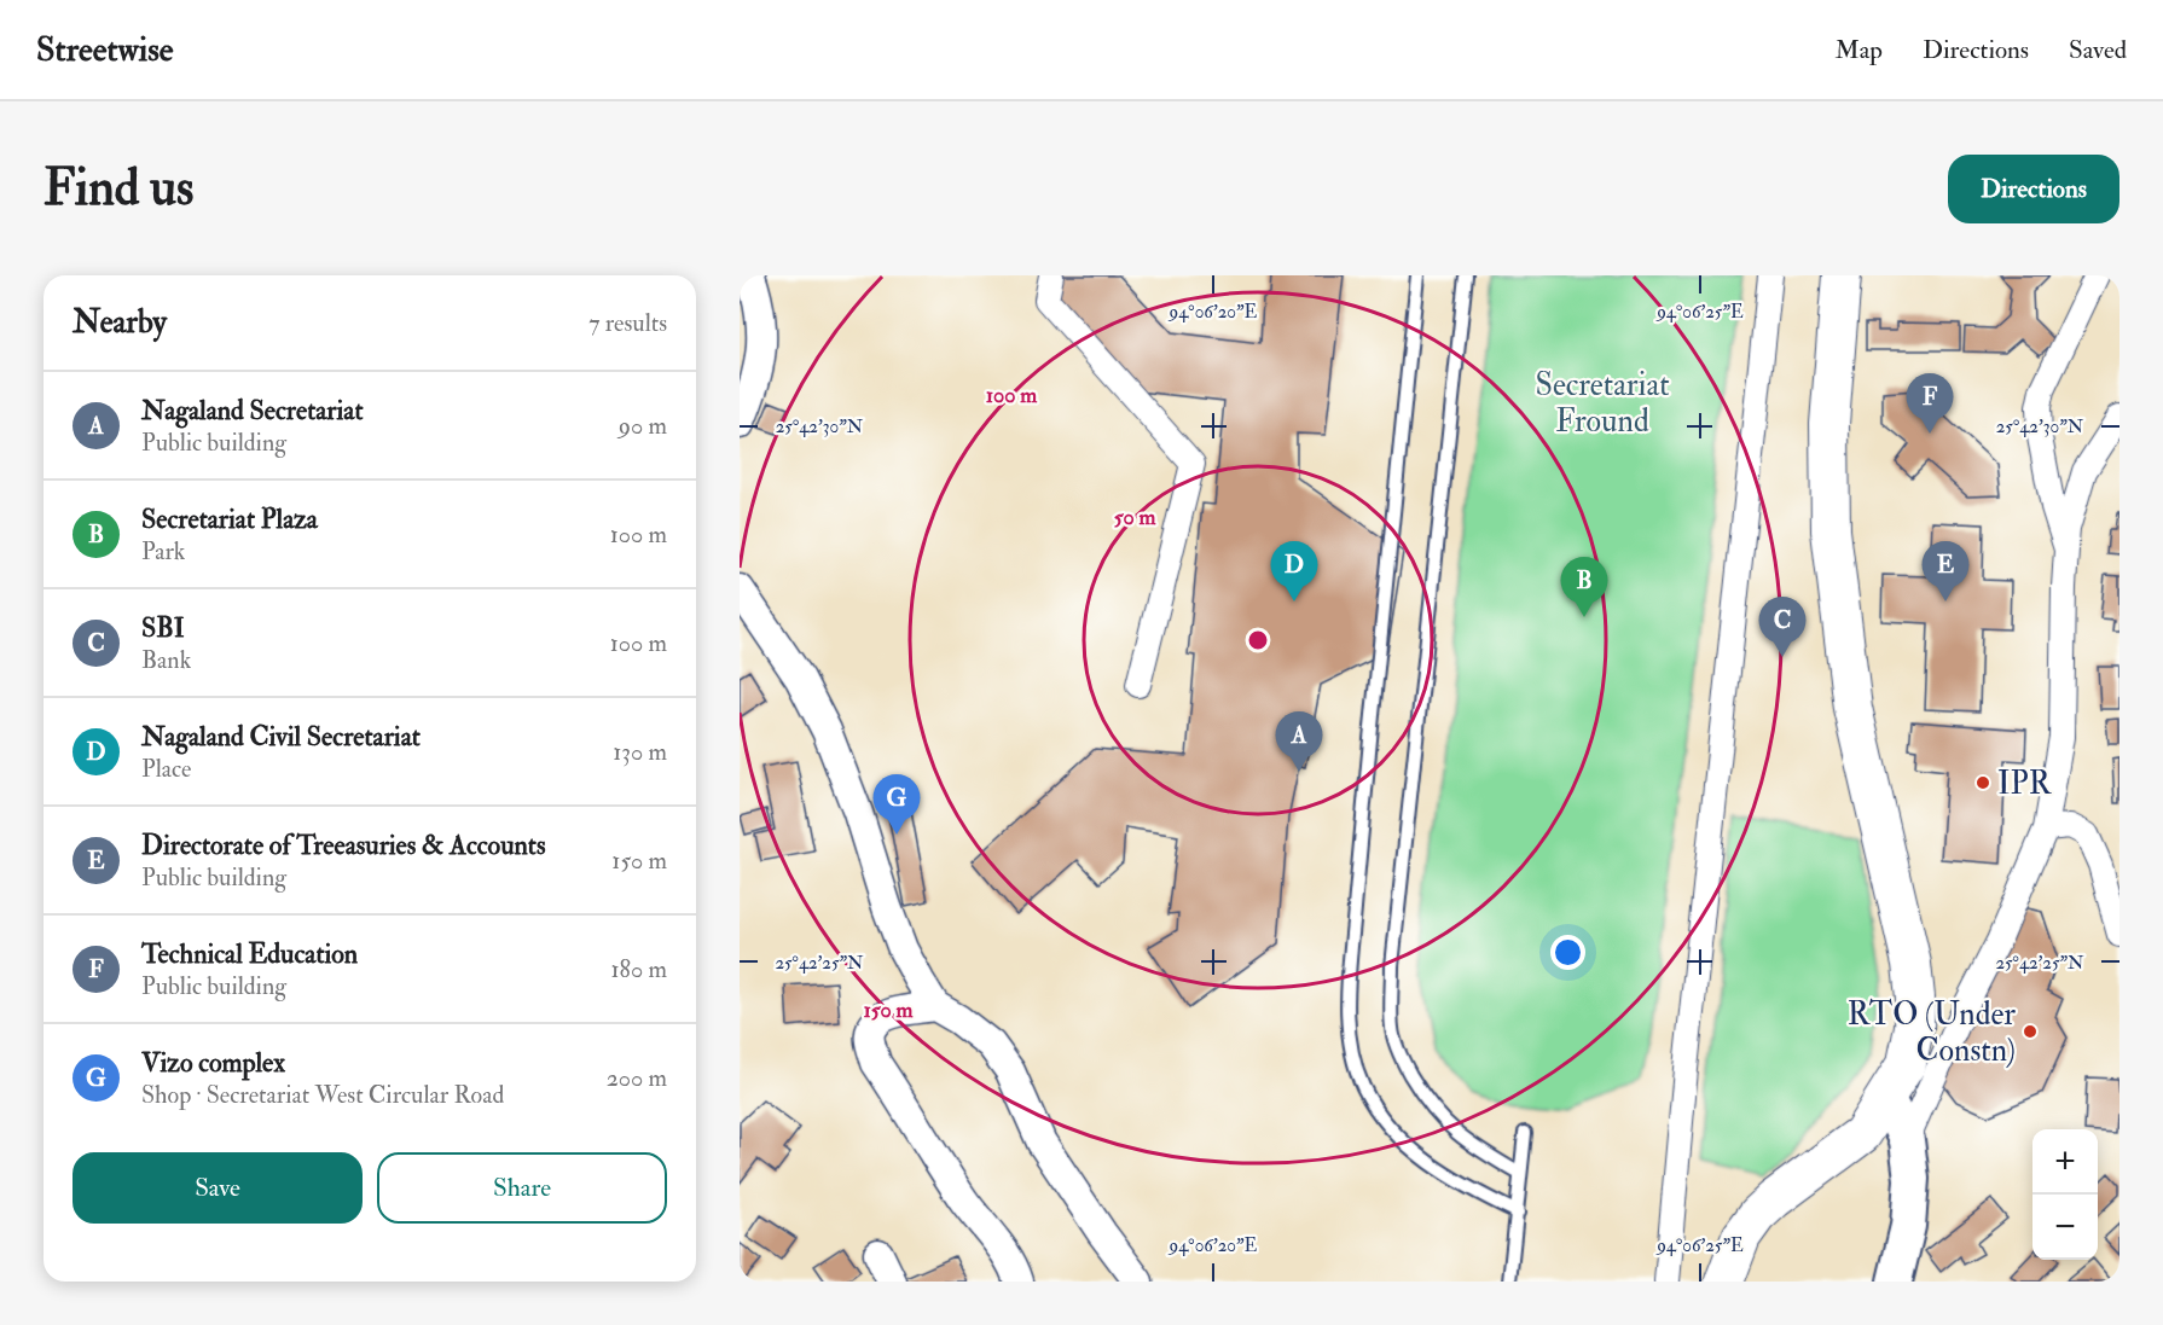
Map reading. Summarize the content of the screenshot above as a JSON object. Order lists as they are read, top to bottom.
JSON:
{
  "parks": ["Secretariat Fround"],
  "places": ["IPR", "RTO (Under Constn)"],
  "page": {
    "header": "Streetwise",
    "nav": ["Map", "Directions", "Saved"],
    "buttons": [
      "Directions",
      ["Save", "Share"]
    ],
    "title": "Find us",
    "heading": ["Nearby", "7 results"],
    "list": [
      {
        "mark": "A",
        "name": "Nagaland Secretariat",
        "note": "Public building",
        "value": "90 m"
      },
      {
        "mark": "B",
        "name": "Secretariat Plaza",
        "note": "Park",
        "value": "100 m"
      },
      {
        "mark": "C",
        "name": "SBI",
        "note": "Bank",
        "value": "100 m"
      },
      {
        "mark": "D",
        "name": "Nagaland Civil Secretariat",
        "note": "Place",
        "value": "130 m"
      },
      {
        "mark": "E",
        "name": "Directorate of Treeasuries & Accounts",
        "note": "Public building",
        "value": "150 m"
      },
      {
        "mark": "F",
        "name": "Technical Education",
        "note": "Public building",
        "value": "180 m"
      },
      {
        "mark": "G",
        "name": "Vizo complex",
        "note": "Shop · Secretariat West Circular Road",
        "value": "200 m"
      }
    ],
    "pins": [
      "F",
      "D",
      "E",
      "B",
      "C",
      "A",
      "G"
    ],
    "map_buttons": ["+", "−"]
  },
  "coordinates": [
    "94°06'20\"E",
    "94°06'25\"E",
    "25°42'30\"N",
    "25°42'25\"N"
  ],
  "rings": ["100 m", "50 m", "150 m"]
}
